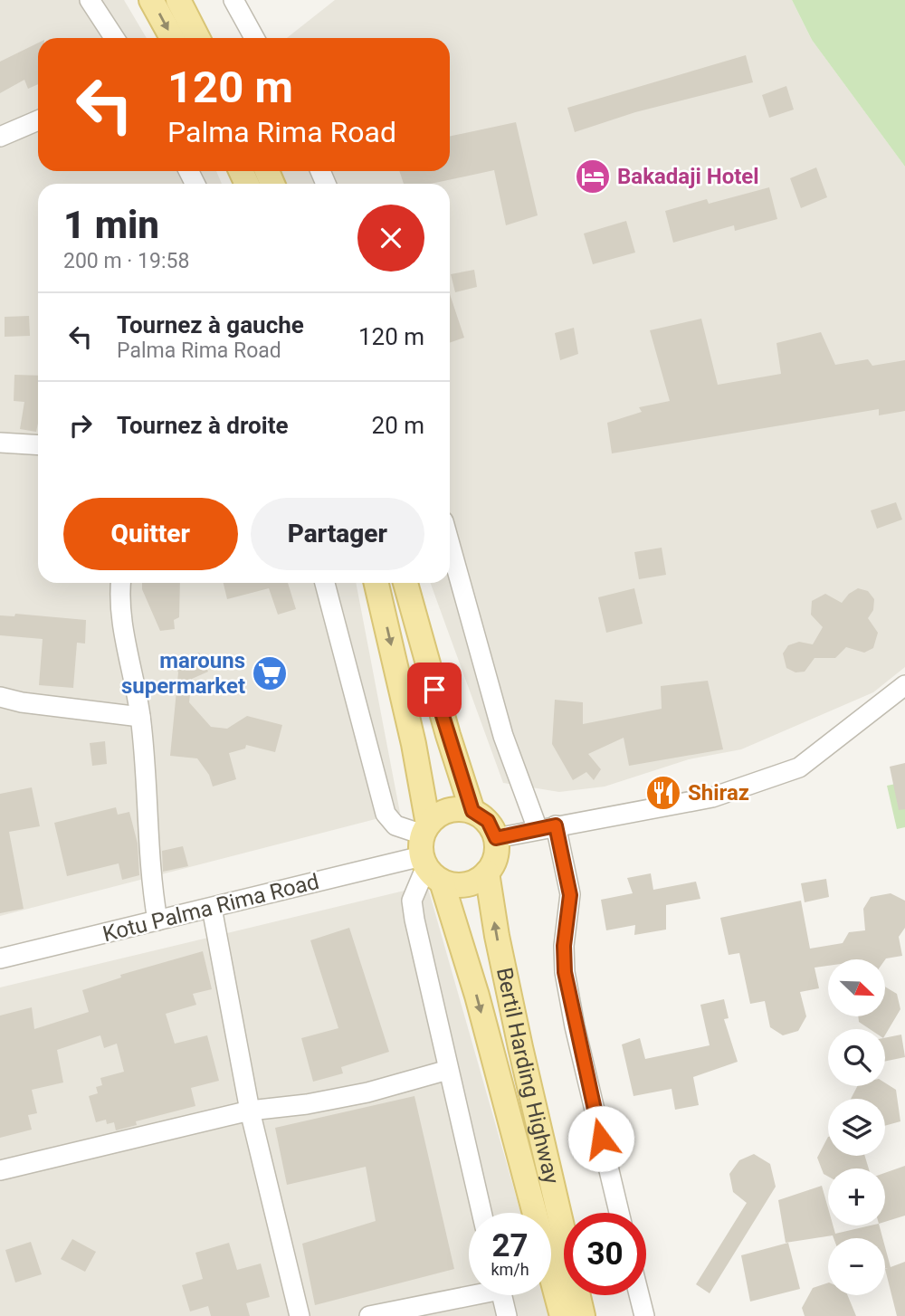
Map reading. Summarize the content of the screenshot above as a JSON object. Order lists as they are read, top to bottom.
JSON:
{
  "streets": {
    "main road": ["Bertil Harding Highway"],
    "street": ["Kotu Palma Rima Road"]
  },
  "crossings": [
    ["Kotu Palma Rima Road", "Bertil Harding Highway"]
  ],
  "places": {
    "hotel": ["Bakadaji Hotel"],
    "supermarket": ["marouns supermarket"],
    "restaurant": ["Shiraz"]
  },
  "north": "bottom right",
  "page": {
    "turn": ["120 m", "Palma Rima Road"],
    "heading": ["1 min", "200 m · 19:58"],
    "list": [
      {
        "name": "Tournez à gauche",
        "note": "Palma Rima Road",
        "value": "120 m"
      },
      {
        "name": "Tournez à droite",
        "value": "20 m"
      }
    ],
    "buttons": ["Quitter", "Partager"],
    "map_buttons": ["+", "−"],
    "speed": "27 km/h",
    "limit": "30"
  }
}
